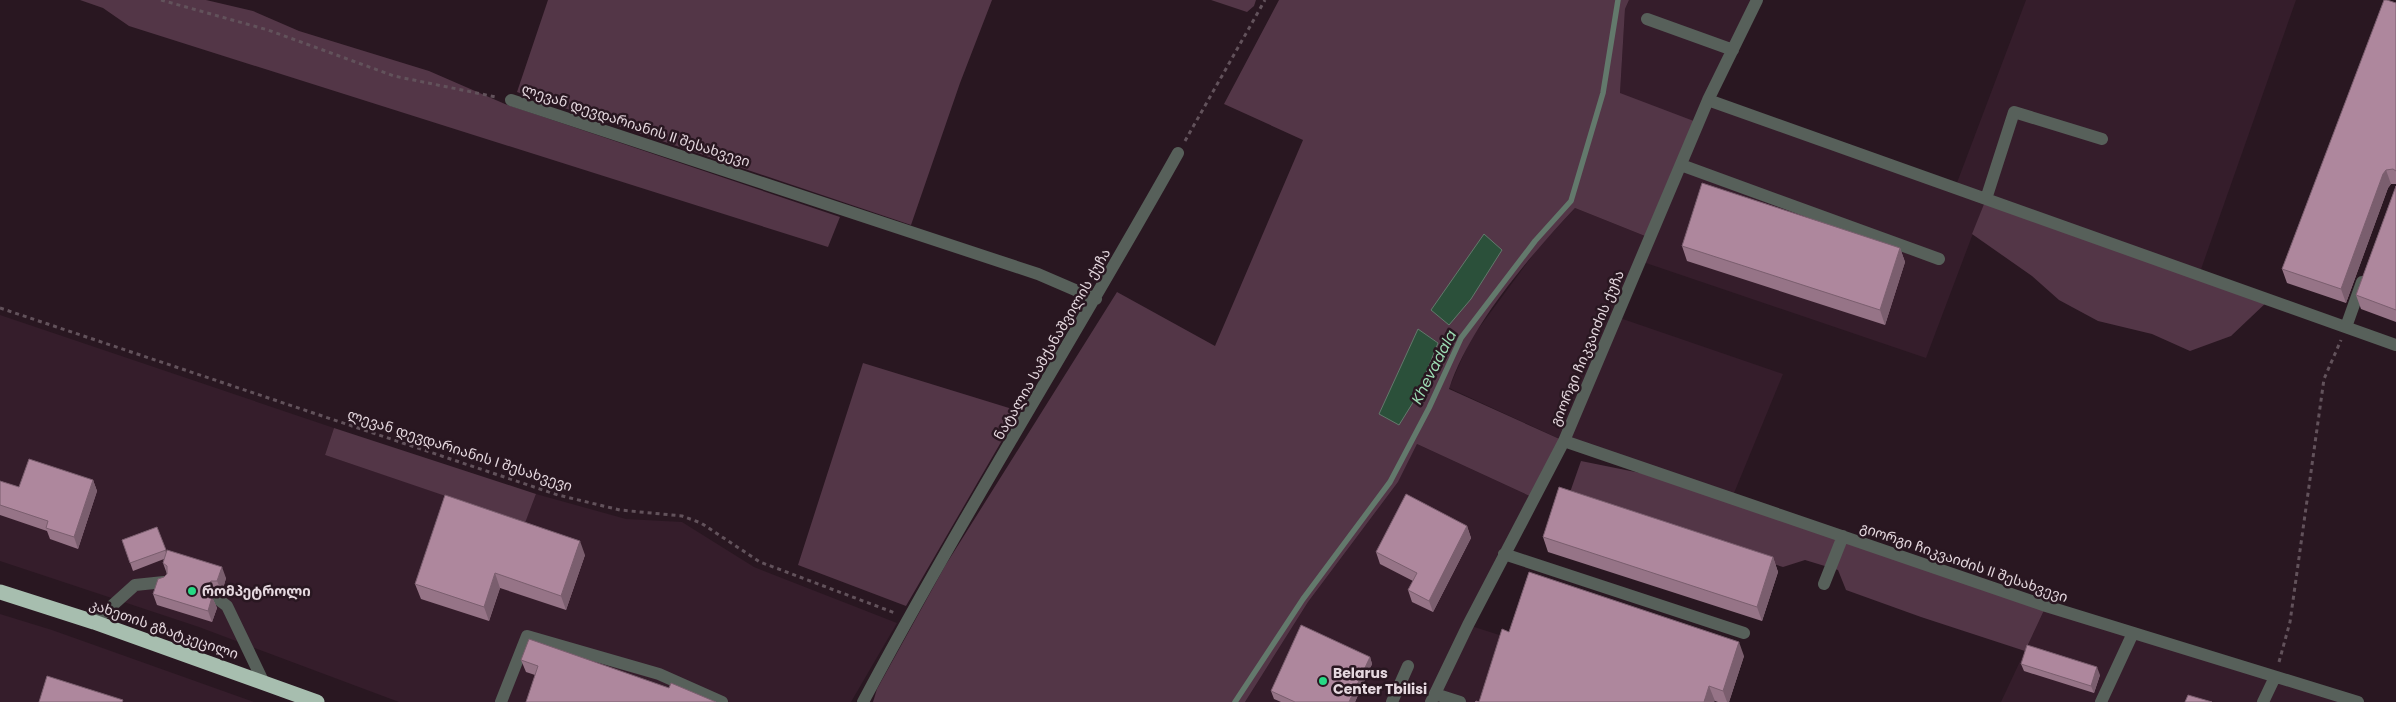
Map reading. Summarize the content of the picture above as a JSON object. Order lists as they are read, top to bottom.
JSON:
{
  "streets": {
    "highway": ["კახეთის გზატკეცილი"],
    "street": [
      "ლევან დევდარიანის II შესახვევი",
      "ნატალია სამქანაშვილის ქუჩა",
      "გიორგი ჩიკვაიძის ქუჩა",
      "გიორგი ჩიკვაიძის II შესახვევი"
    ],
    "path": ["ლევან დევდარიანის I შესახვევი"]
  },
  "crossings": [
    ["ლევან დევდარიანის II შესახვევი", "ნატალია სამქანაშვილის ქუჩა"],
    ["ნატალია სამქანაშვილის ქუჩა", "ლევან დევდარიანის I შესახვევი"],
    ["გიორგი ჩიკვაიძის ქუჩა", "გიორგი ჩიკვაიძის II შესახვევი"]
  ],
  "water": ["Khevadala"],
  "places": ["რომპეტროლი", "Belarus Center Tbilisi"]
}
